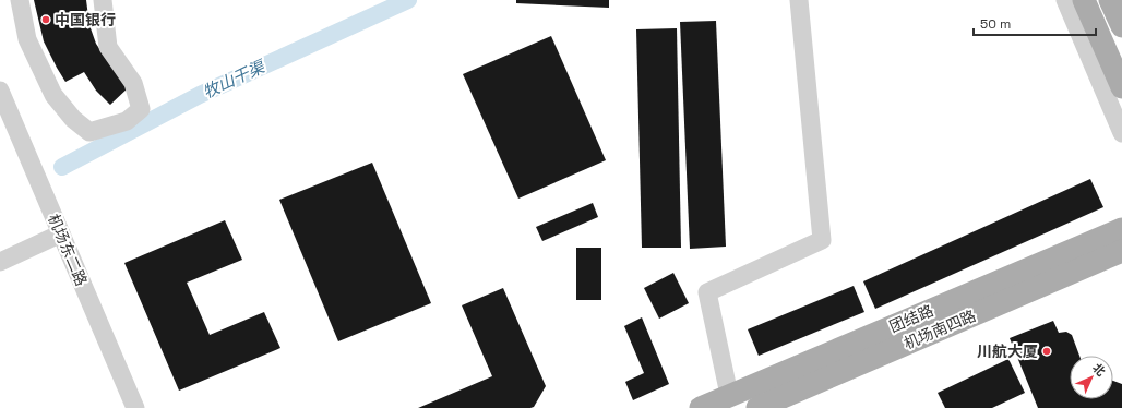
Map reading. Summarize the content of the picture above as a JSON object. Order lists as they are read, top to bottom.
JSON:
{
  "streets": {
    "main road": ["团结路", "机场南四路"],
    "street": ["机场东二路"]
  },
  "water": ["牧山干渠"],
  "places": ["中国银行", "川航大厦"],
  "scale_bar": "50 m",
  "north": "top right"
}
